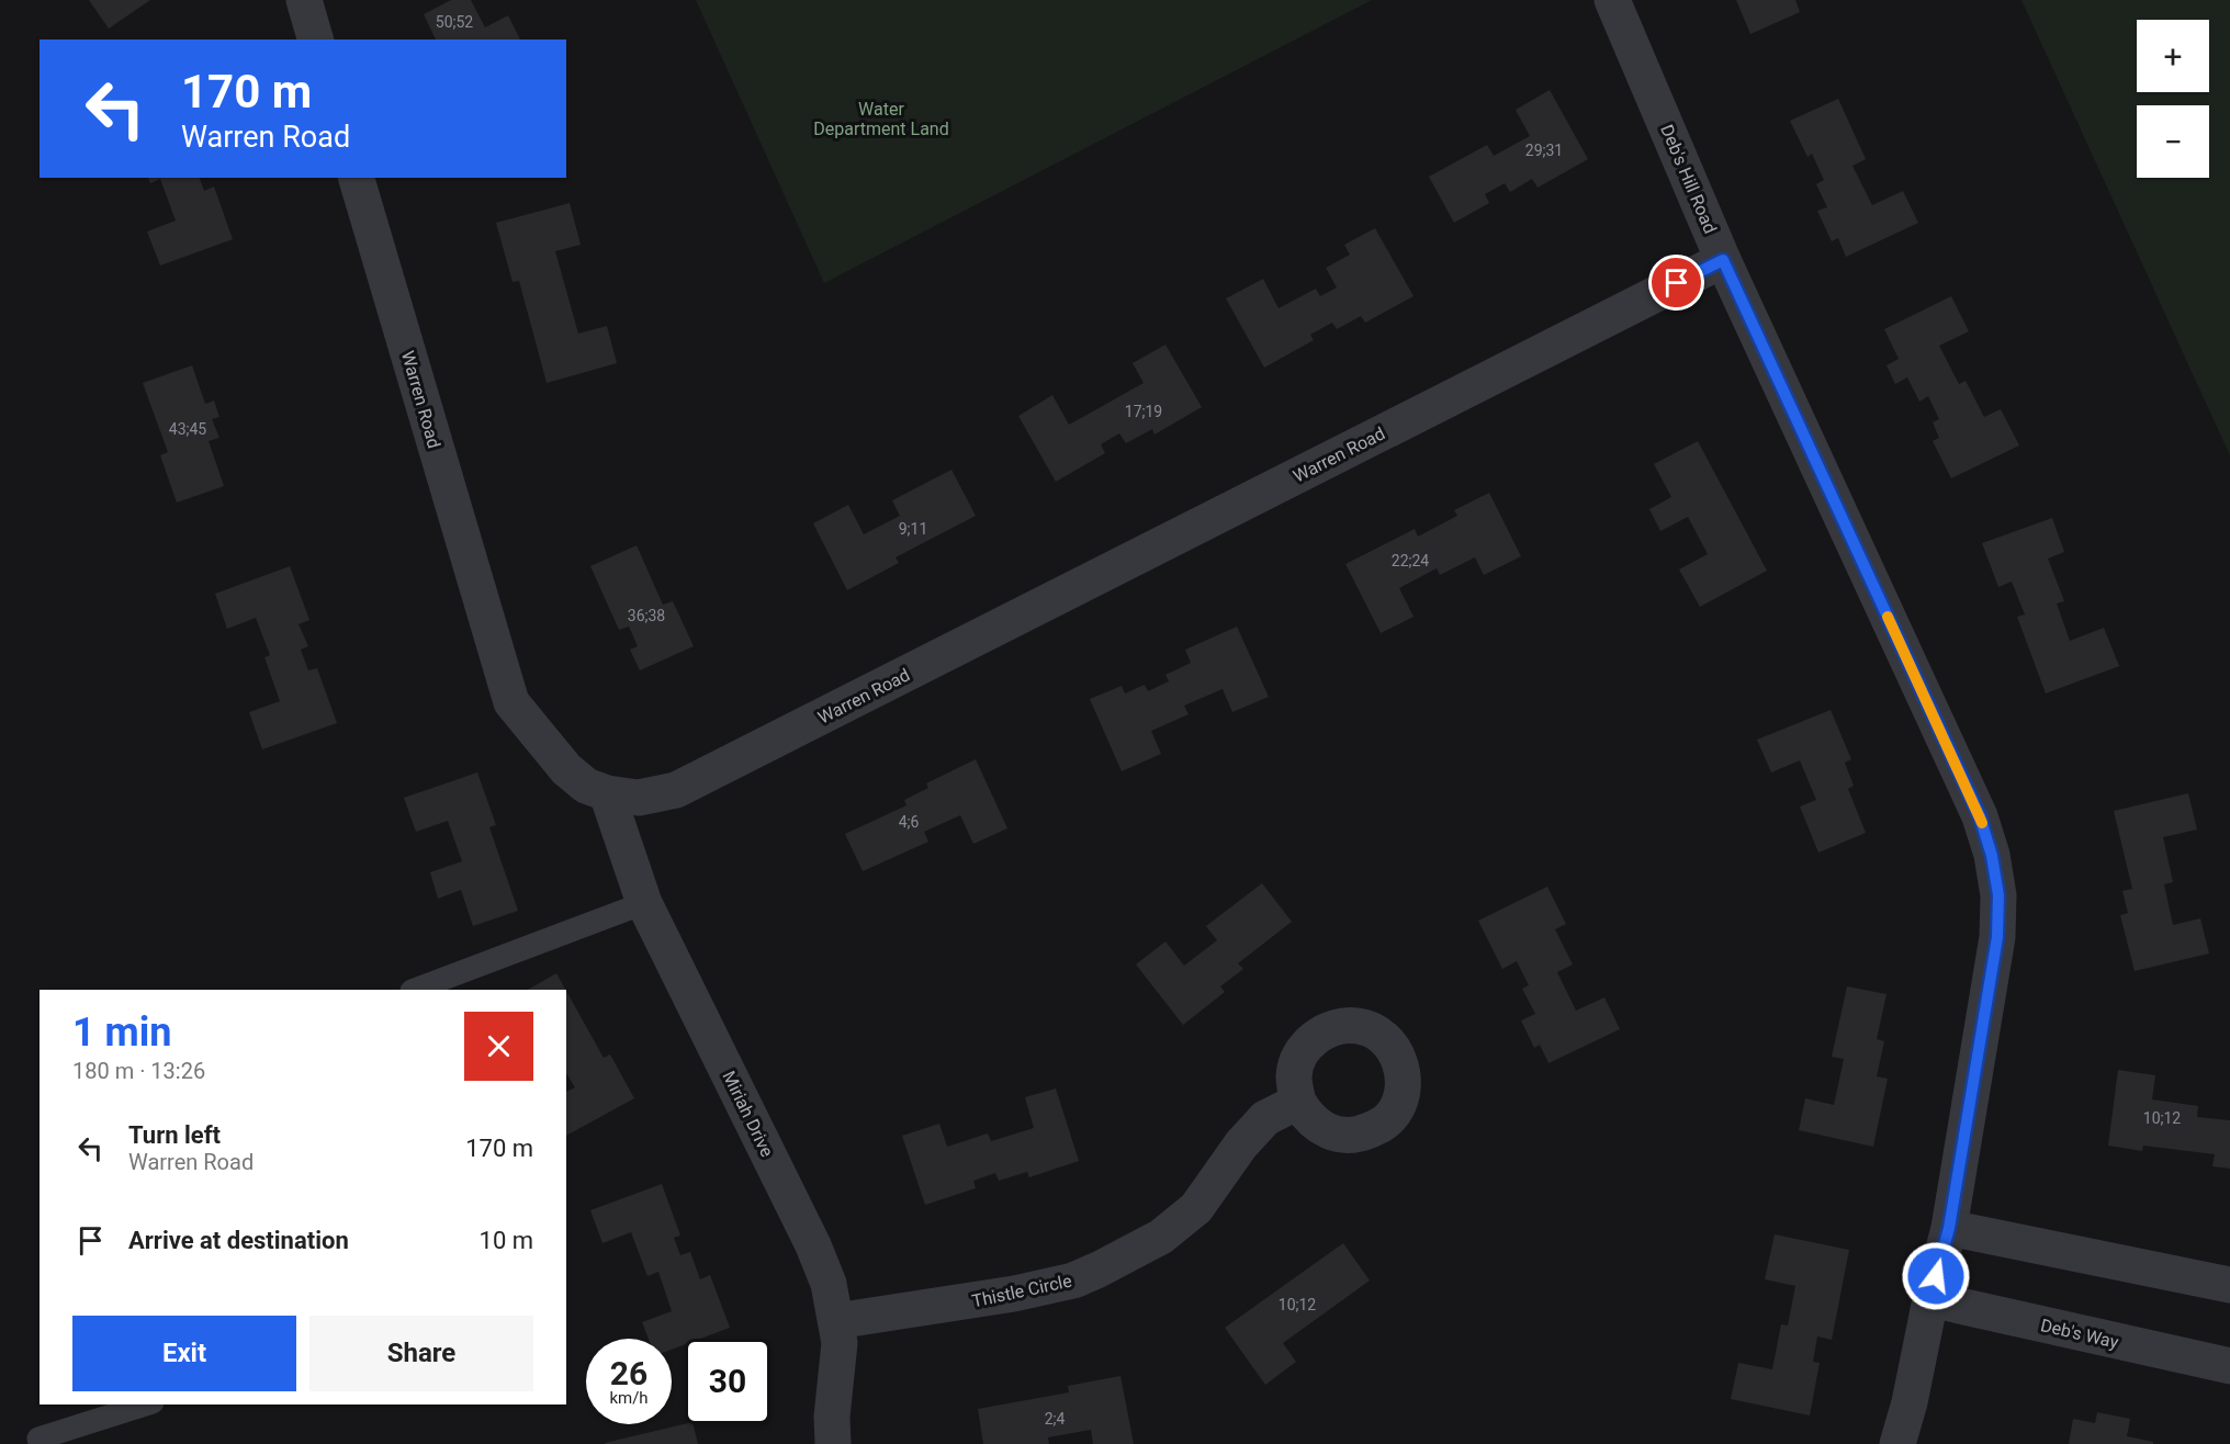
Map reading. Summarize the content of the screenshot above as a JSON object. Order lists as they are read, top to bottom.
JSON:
{
  "streets": {
    "street": [
      "Deb's Hill Road",
      "Warren Road",
      "Miriah Drive",
      "Thistle Circle",
      "Deb's Way"
    ]
  },
  "crossings": [
    ["Deb's Hill Road", "Warren Road"],
    ["Deb's Hill Road", "Deb's Way"],
    ["Warren Road", "Miriah Drive"],
    ["Miriah Drive", "Thistle Circle"]
  ],
  "parks": ["Water Department Land"],
  "house_numbers": [
    "50;52",
    "29;31",
    "17;19",
    "43;45",
    "9;11",
    "22;24",
    "36;38",
    "4;6",
    "10;12",
    "10;12",
    "2;4"
  ],
  "page": {
    "map_buttons": ["+", "−"],
    "turn": ["170 m", "Warren Road"],
    "heading": ["1 min", "180 m · 13:26"],
    "list": [
      {
        "name": "Turn left",
        "note": "Warren Road",
        "value": "170 m"
      },
      {
        "name": "Arrive at destination",
        "value": "10 m"
      }
    ],
    "buttons": ["Exit", "Share"],
    "speed": "26 km/h",
    "limit": "30"
  }
}
